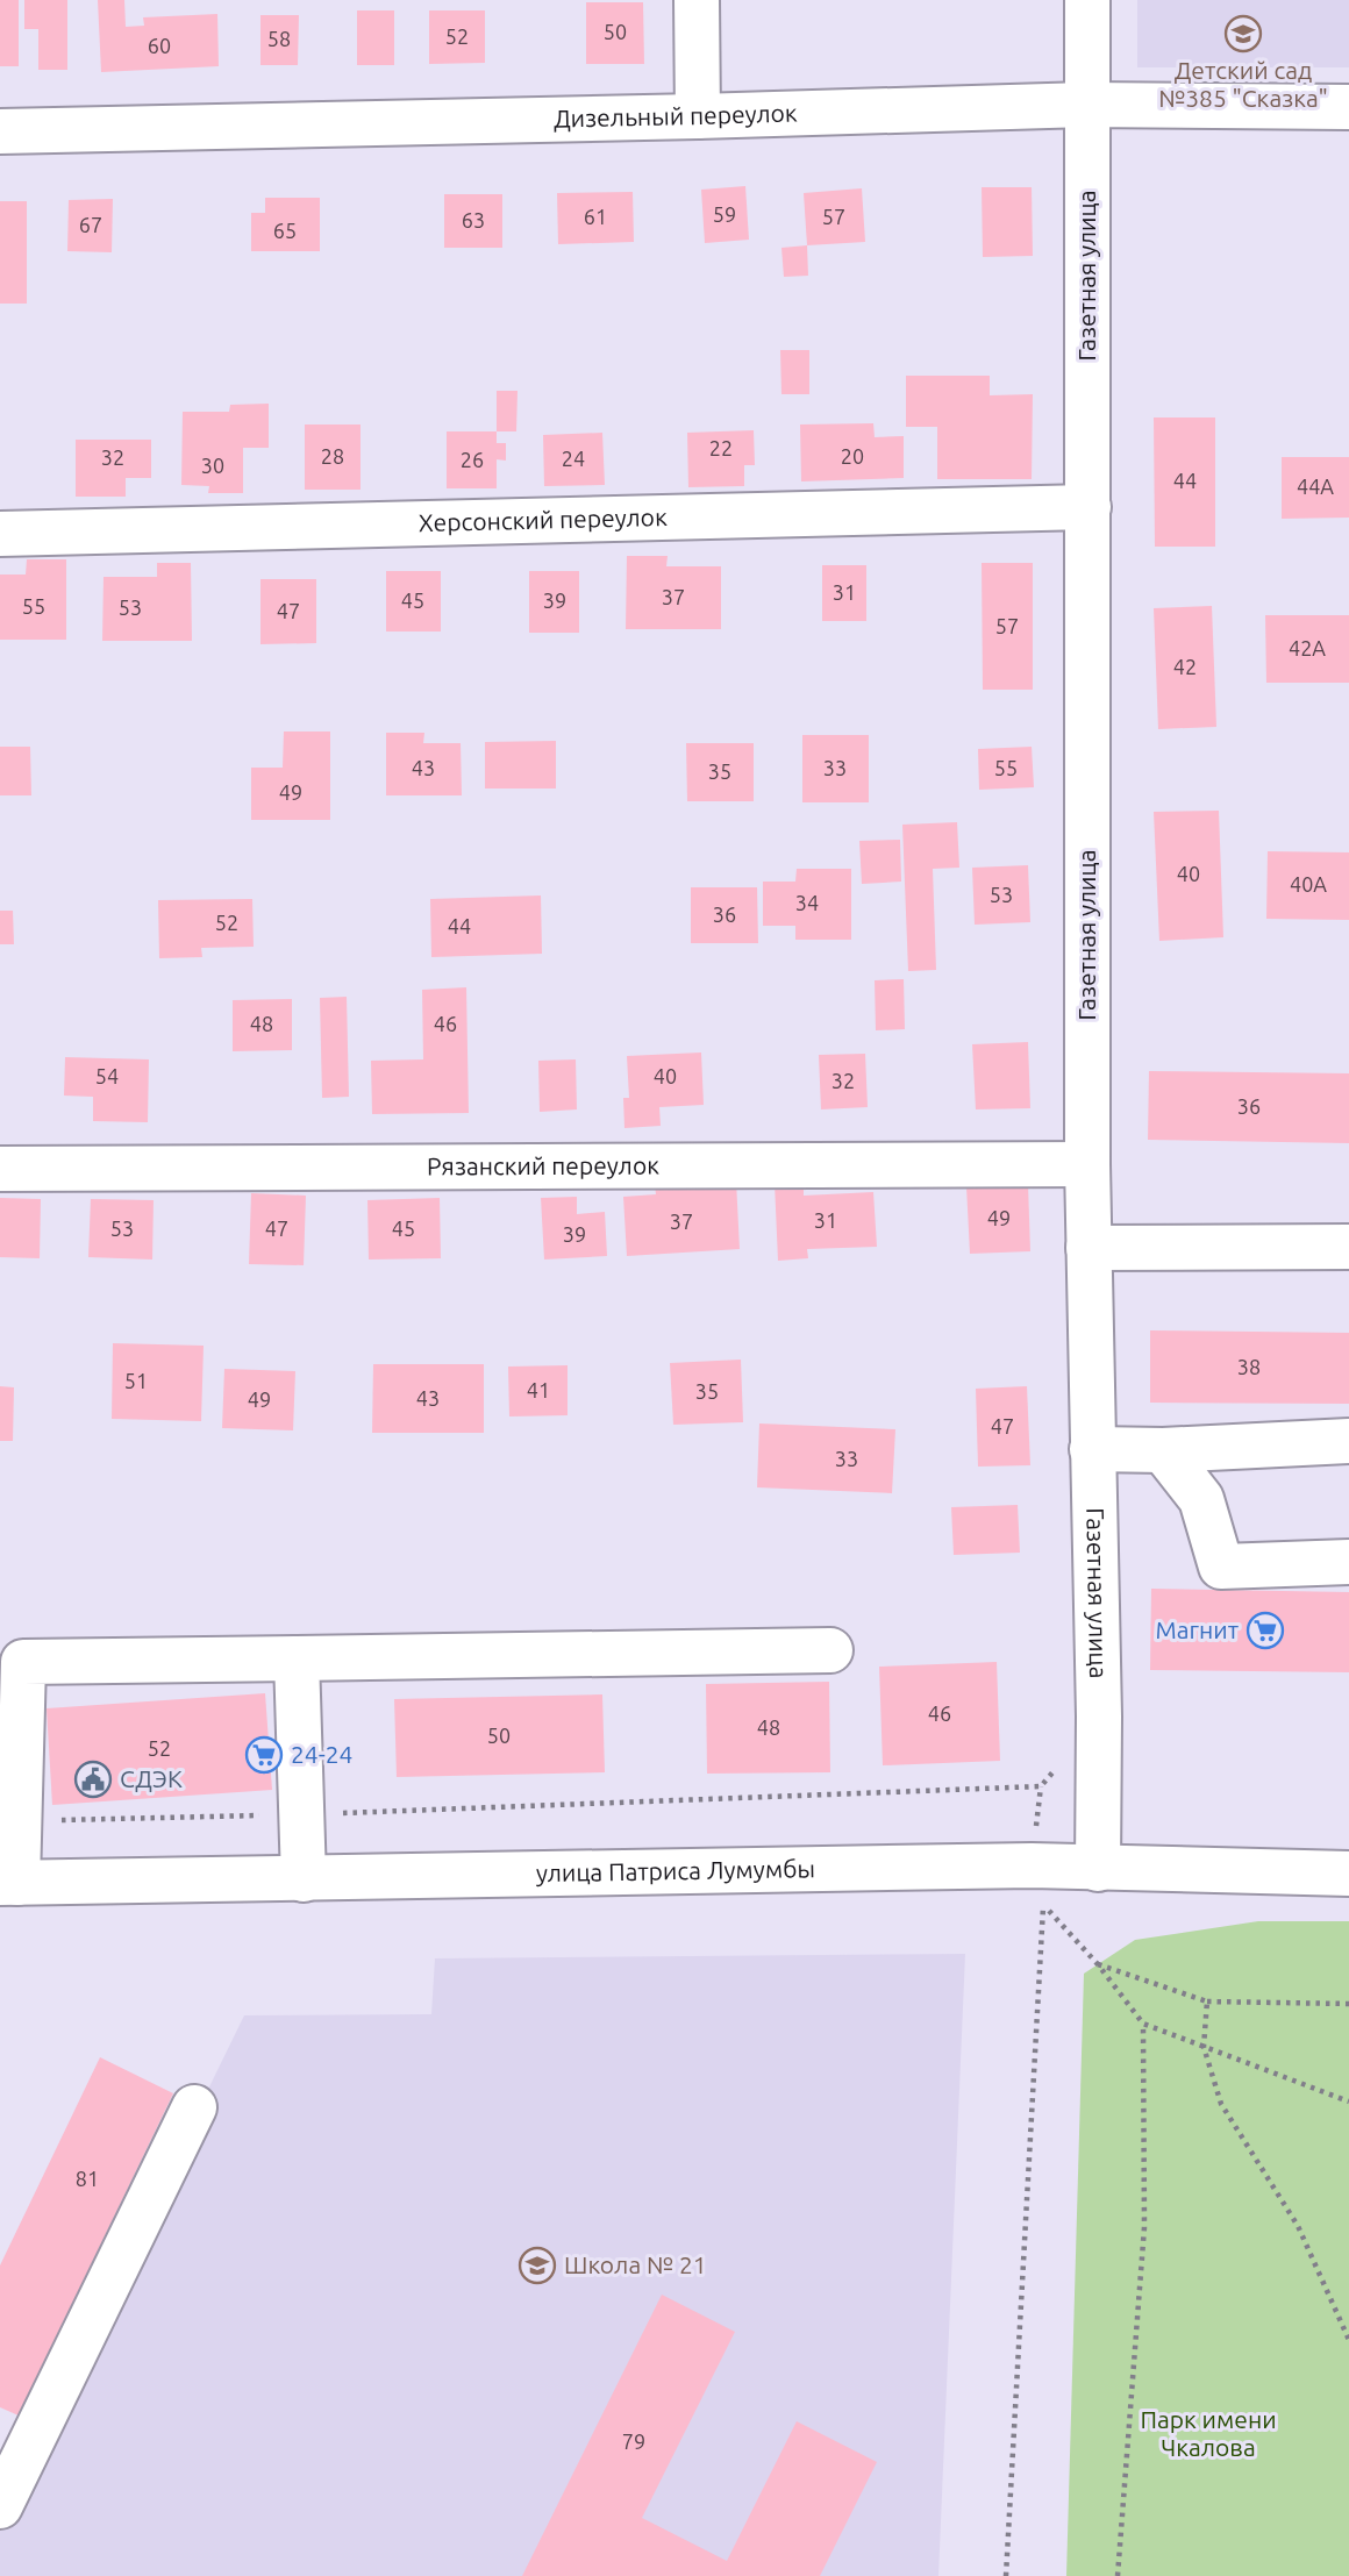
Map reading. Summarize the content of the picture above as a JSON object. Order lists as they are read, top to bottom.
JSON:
{
  "streets": {
    "street": [
      "Дизельный переулок",
      "Газетная улица",
      "Херсонский переулок",
      "Рязанский переулок",
      "улица Патриса Лумумбы"
    ]
  },
  "crossings": [
    ["Дизельный переулок", "Газетная улица"],
    ["Газетная улица", "Херсонский переулок"],
    ["Газетная улица", "Рязанский переулок"],
    ["Газетная улица", "улица Патриса Лумумбы"]
  ],
  "parks": ["Парк имени Чкалова"],
  "places": {
    "school or university": ["Детский сад №385 \"Сказка\"", "Школа № 21"],
    "supermarket": ["Магнит", "24-24"],
    "public building": ["СДЭК"]
  },
  "house_numbers": [
    "50",
    "52",
    "58",
    "60",
    "59",
    "61",
    "57",
    "63",
    "67",
    "65",
    "22",
    "28",
    "20",
    "32",
    "24",
    "26",
    "30",
    "44",
    "44А",
    "31",
    "37",
    "45",
    "39",
    "55",
    "53",
    "47",
    "57",
    "42А",
    "42",
    "43",
    "33",
    "55",
    "35",
    "49",
    "40",
    "40А",
    "53",
    "34",
    "36",
    "52",
    "44",
    "48",
    "46",
    "54",
    "40",
    "32",
    "36",
    "49",
    "31",
    "37",
    "53",
    "47",
    "45",
    "39",
    "38",
    "51",
    "41",
    "35",
    "43",
    "49",
    "47",
    "33",
    "46",
    "48",
    "50",
    "52",
    "81",
    "79"
  ]
}
